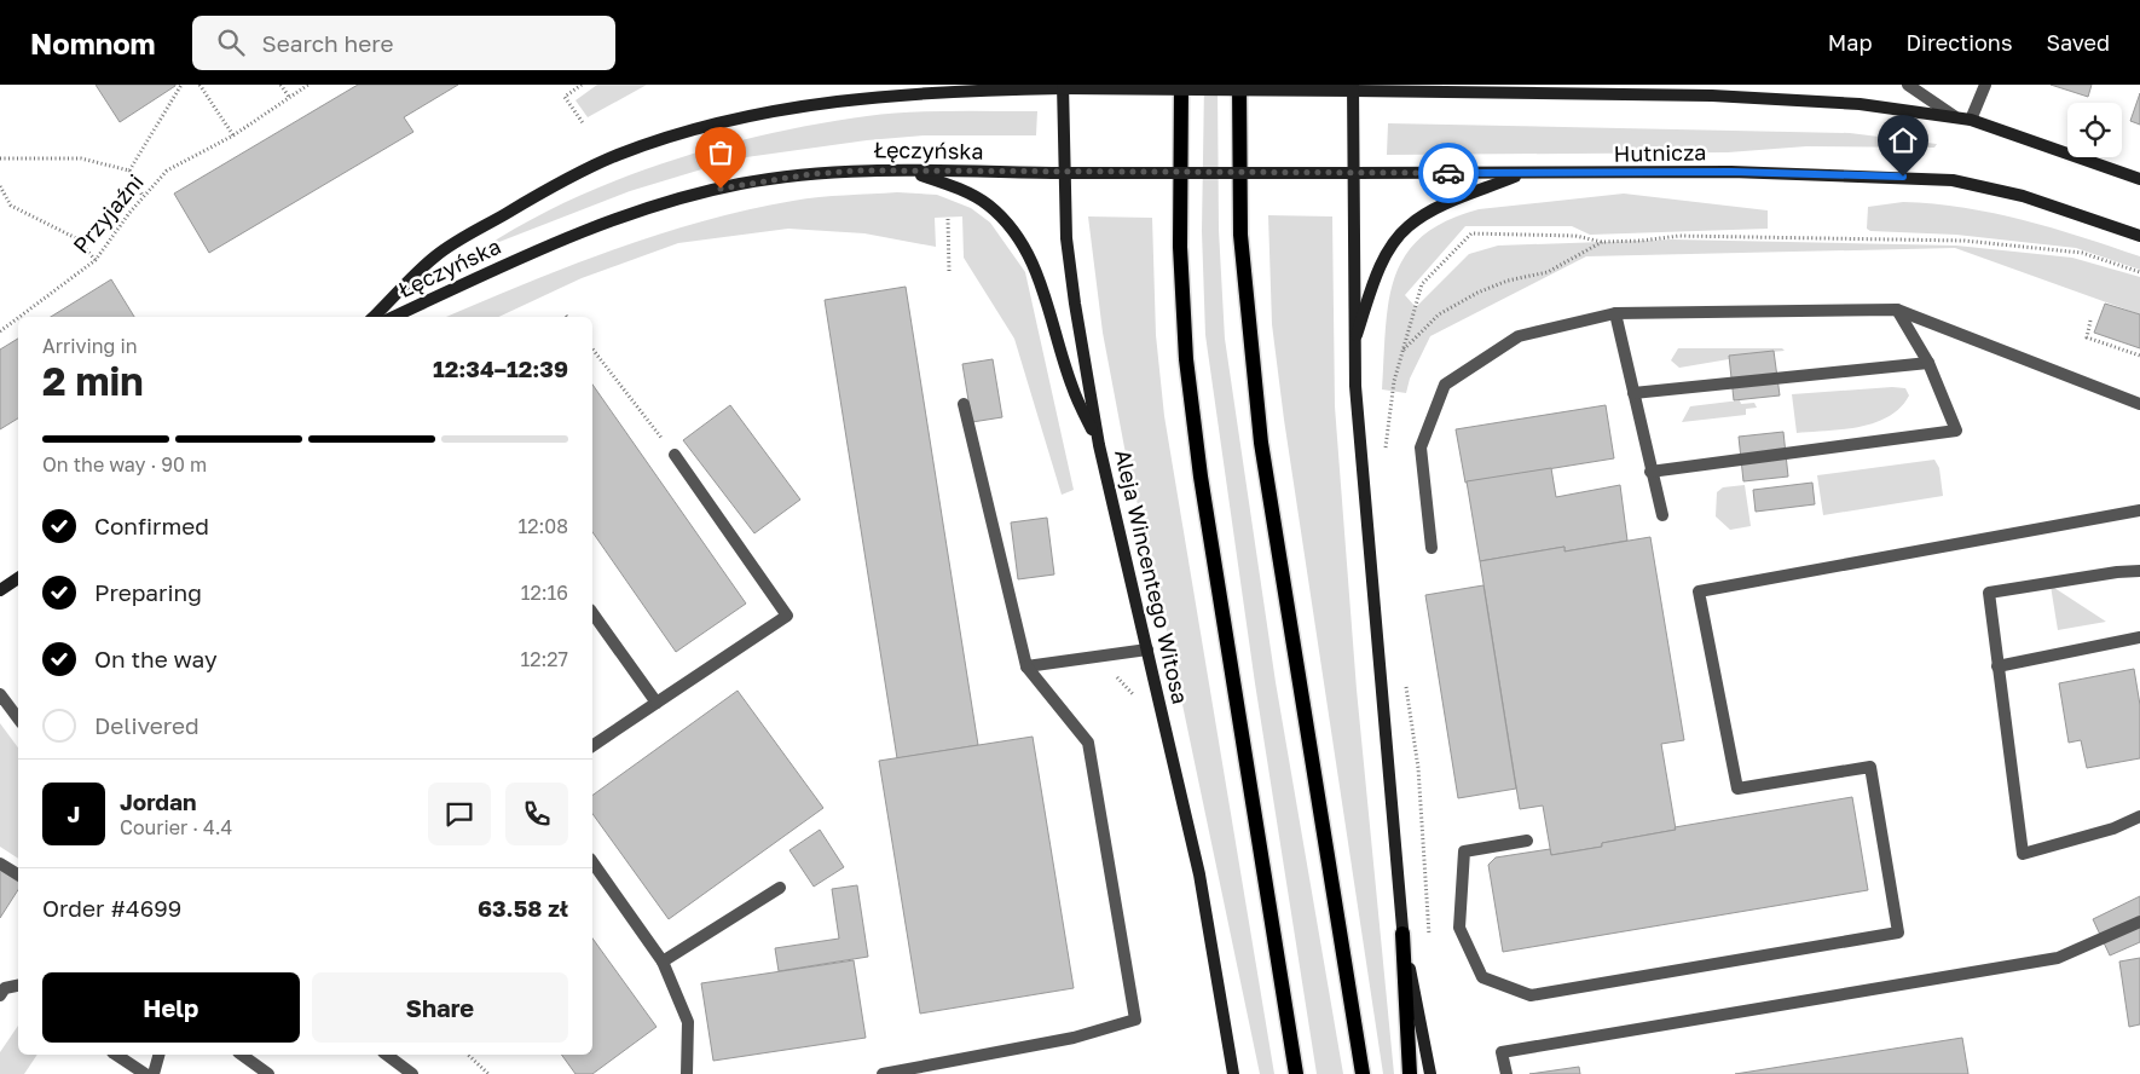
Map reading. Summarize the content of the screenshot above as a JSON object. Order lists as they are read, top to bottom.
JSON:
{
  "streets": {
    "street": ["Łęczyńska", "Hutnicza", "Aleja Wincentego Witosa"],
    "path": ["Przyjaźni"]
  },
  "crossings": [
    ["Łęczyńska", "Hutnicza"],
    ["Łęczyńska", "Aleja Wincentego Witosa"]
  ],
  "page": {
    "header": "Nomnom",
    "search": "Search here",
    "nav": ["Map", "Directions", "Saved"],
    "heading": ["2 min", "Arriving in", "12:34–12:39"],
    "panel": [
      "Jordan",
      "Courier · 4.4",
      "Order #4699",
      "63.58 zł"
    ],
    "bar": "On the way · 90 m",
    "list": [
      ["Confirmed", "12:08"],
      ["Preparing", "12:16"],
      ["On the way", "12:27"],
      "Delivered"
    ],
    "round": "J",
    "buttons": ["Help", "Share"]
  }
}
